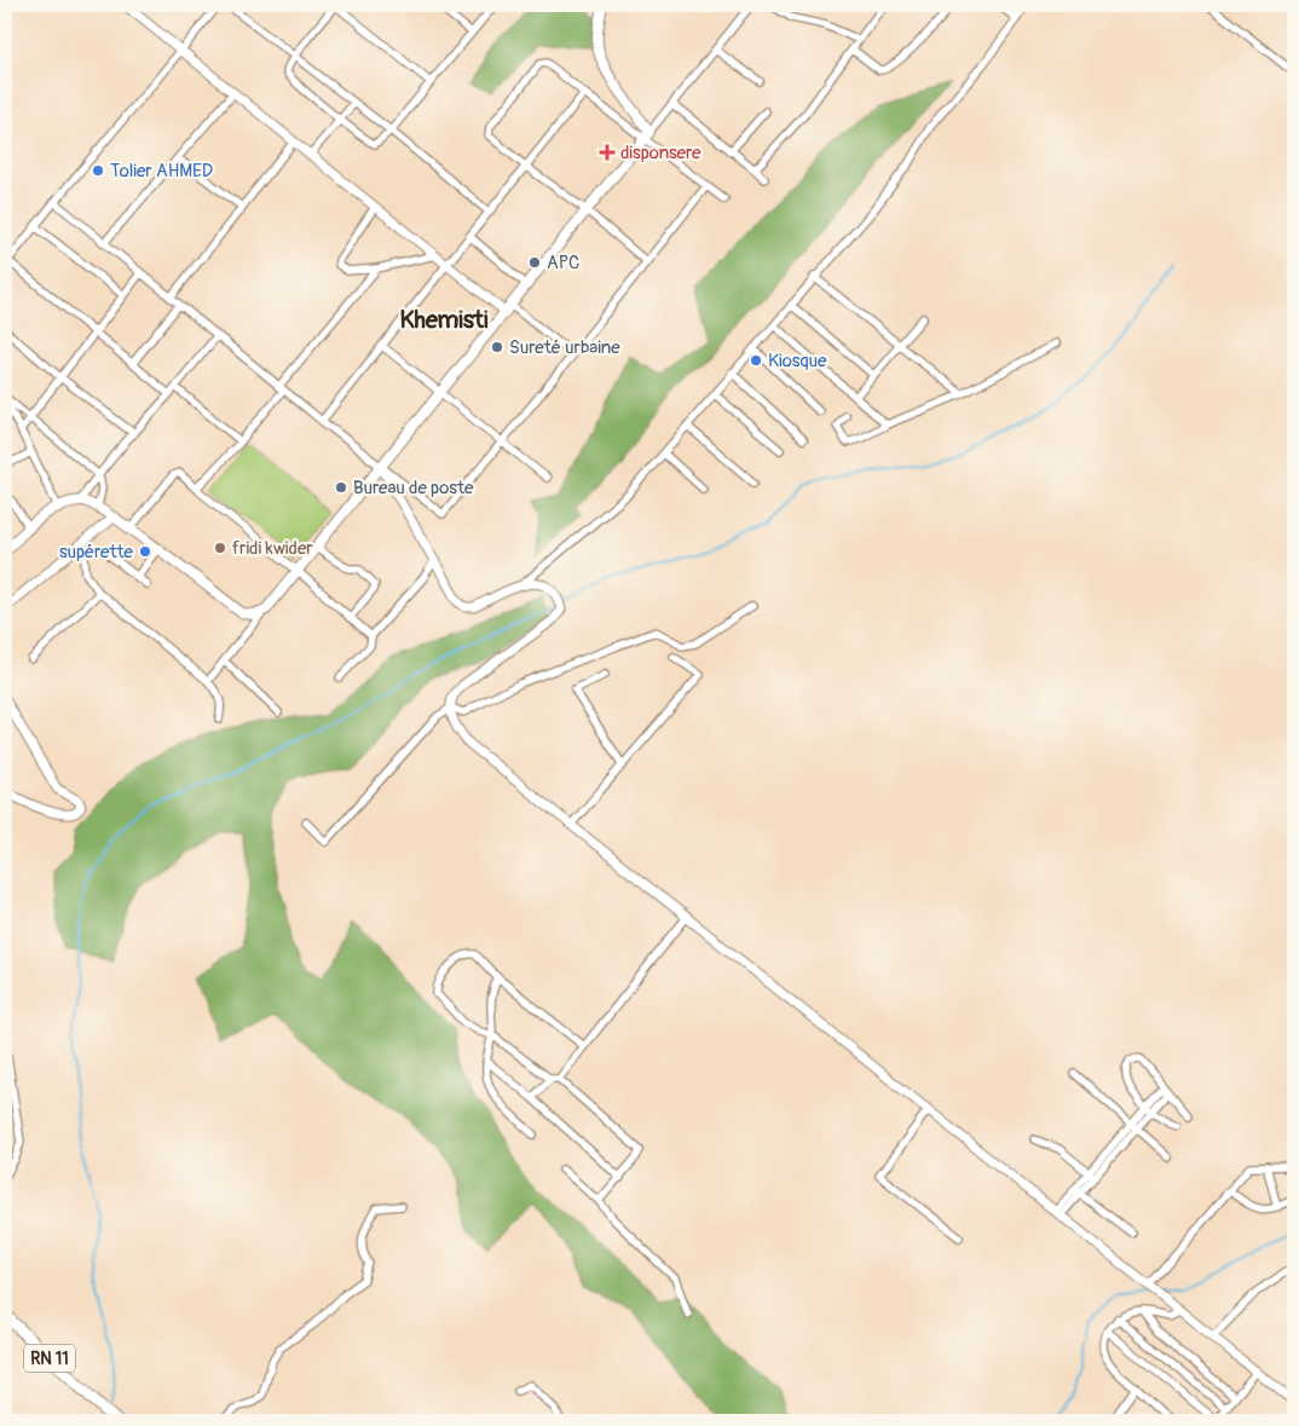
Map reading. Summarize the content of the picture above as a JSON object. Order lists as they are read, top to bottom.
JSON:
{
  "streets": {
    "main road": ["RN 11"]
  },
  "districts": ["Khemisti"],
  "places": {
    "health": ["disponsere"],
    "other": [
      "Tolier AHMED",
      "APC",
      "Sureté urbaine",
      "Kiosque",
      "Bureau de poste",
      "fridi kwider",
      "supérette"
    ]
  }
}
